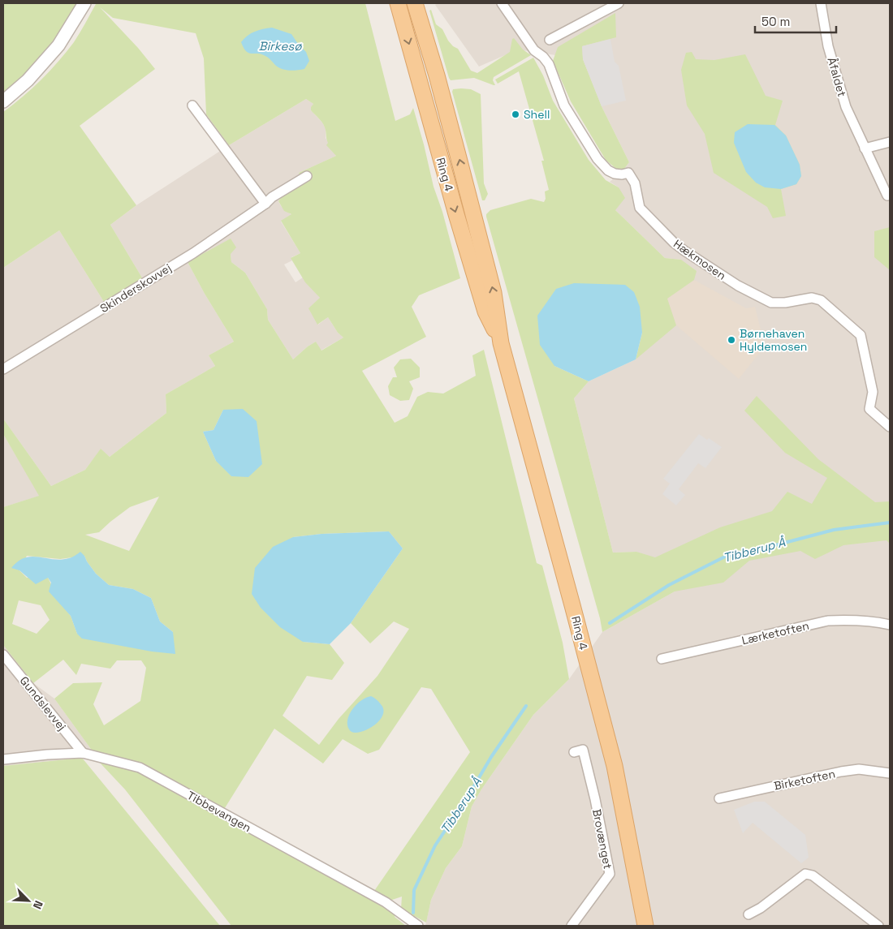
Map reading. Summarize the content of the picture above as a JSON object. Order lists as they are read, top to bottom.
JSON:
{
  "streets": {
    "main road": ["Ring 4"],
    "street": [
      "Åfaldet",
      "Hækmosen",
      "Skinderskovvej",
      "Lærketoften",
      "Gundslevvej",
      "Birketoften",
      "Tibbevangen",
      "Brovænget"
    ]
  },
  "crossings": [
    ["Gundslevvej", "Tibbevangen"]
  ],
  "water": ["Birkesø", "Tibberup Å"],
  "places": ["Shell", "Børnehaven Hyldemosen"],
  "scale_bar": "50 m",
  "north": "bottom right"
}
